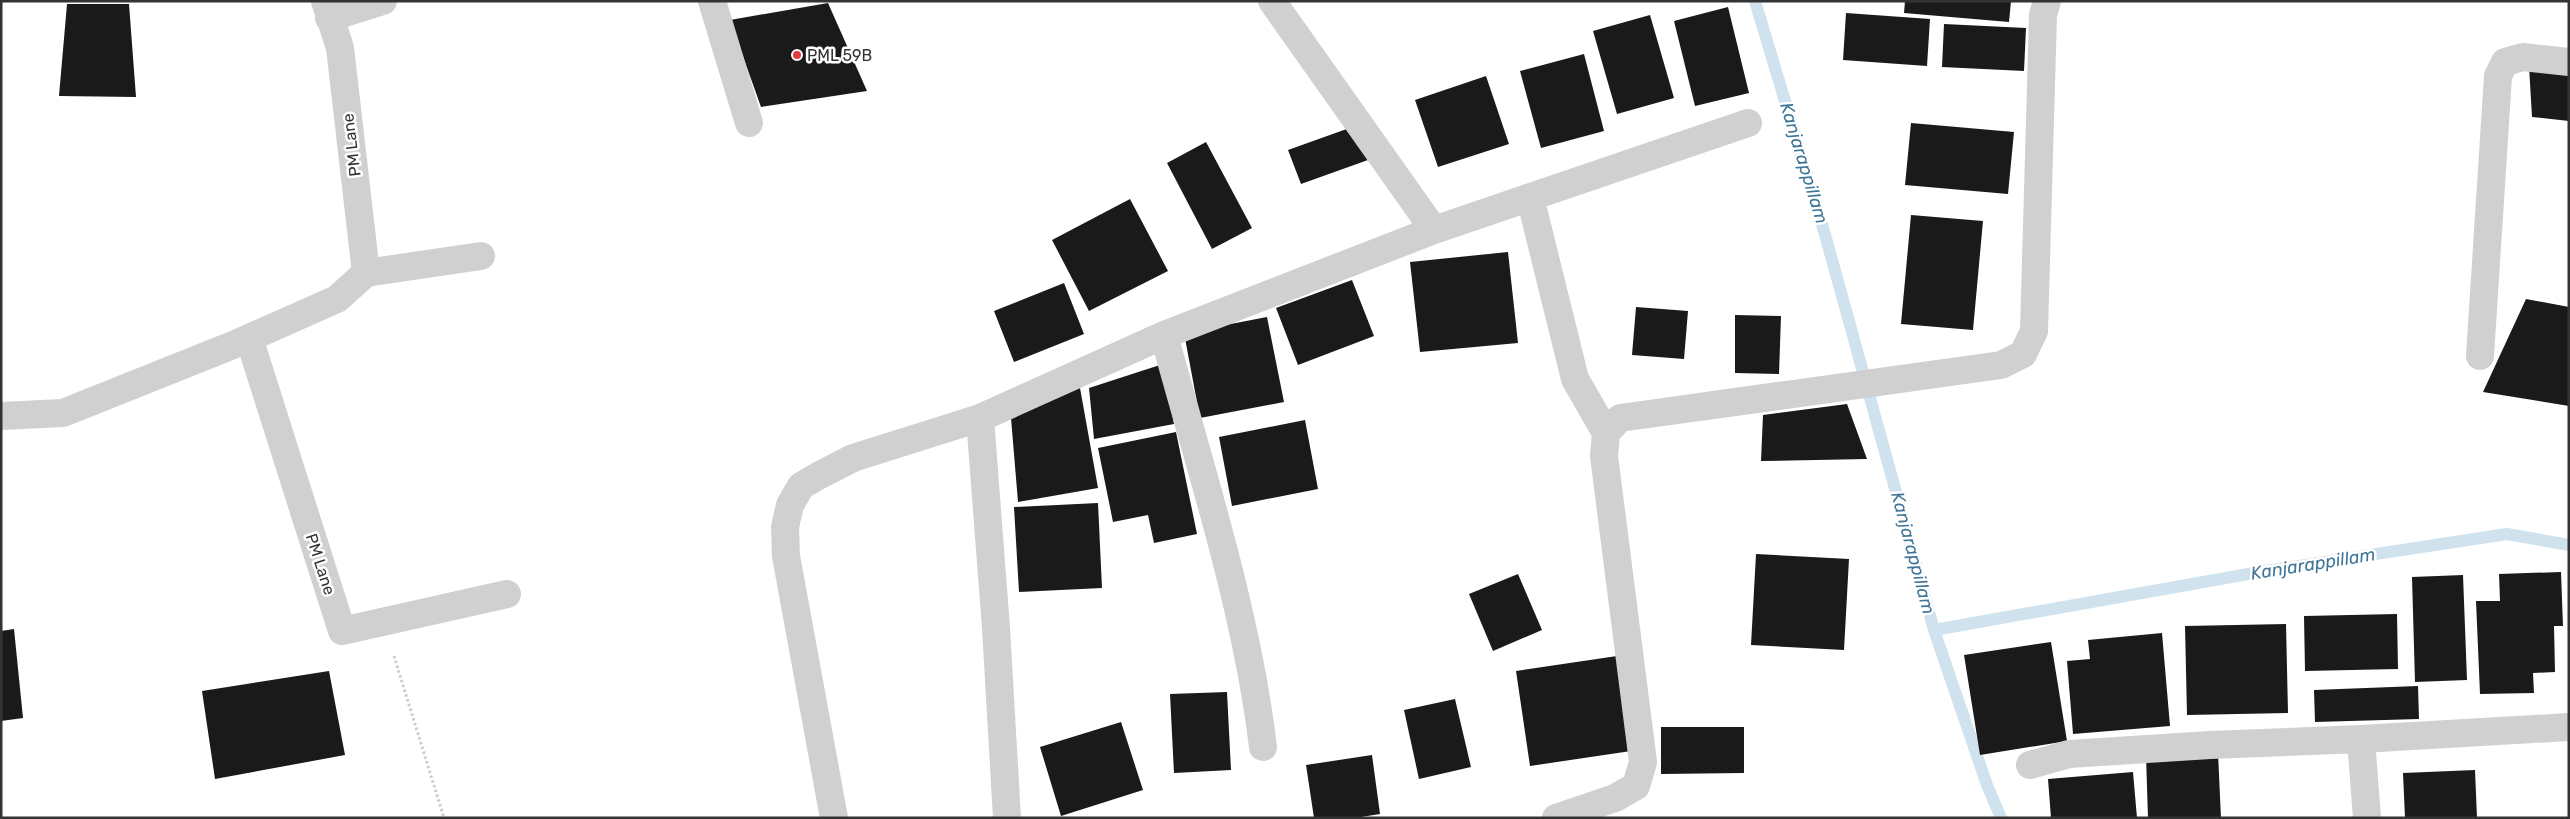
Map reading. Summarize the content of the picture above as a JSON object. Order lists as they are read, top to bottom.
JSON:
{
  "streets": {
    "street": ["PM Lane"]
  },
  "water": ["Kanjarappillam"],
  "places": ["PML 59B"]
}
